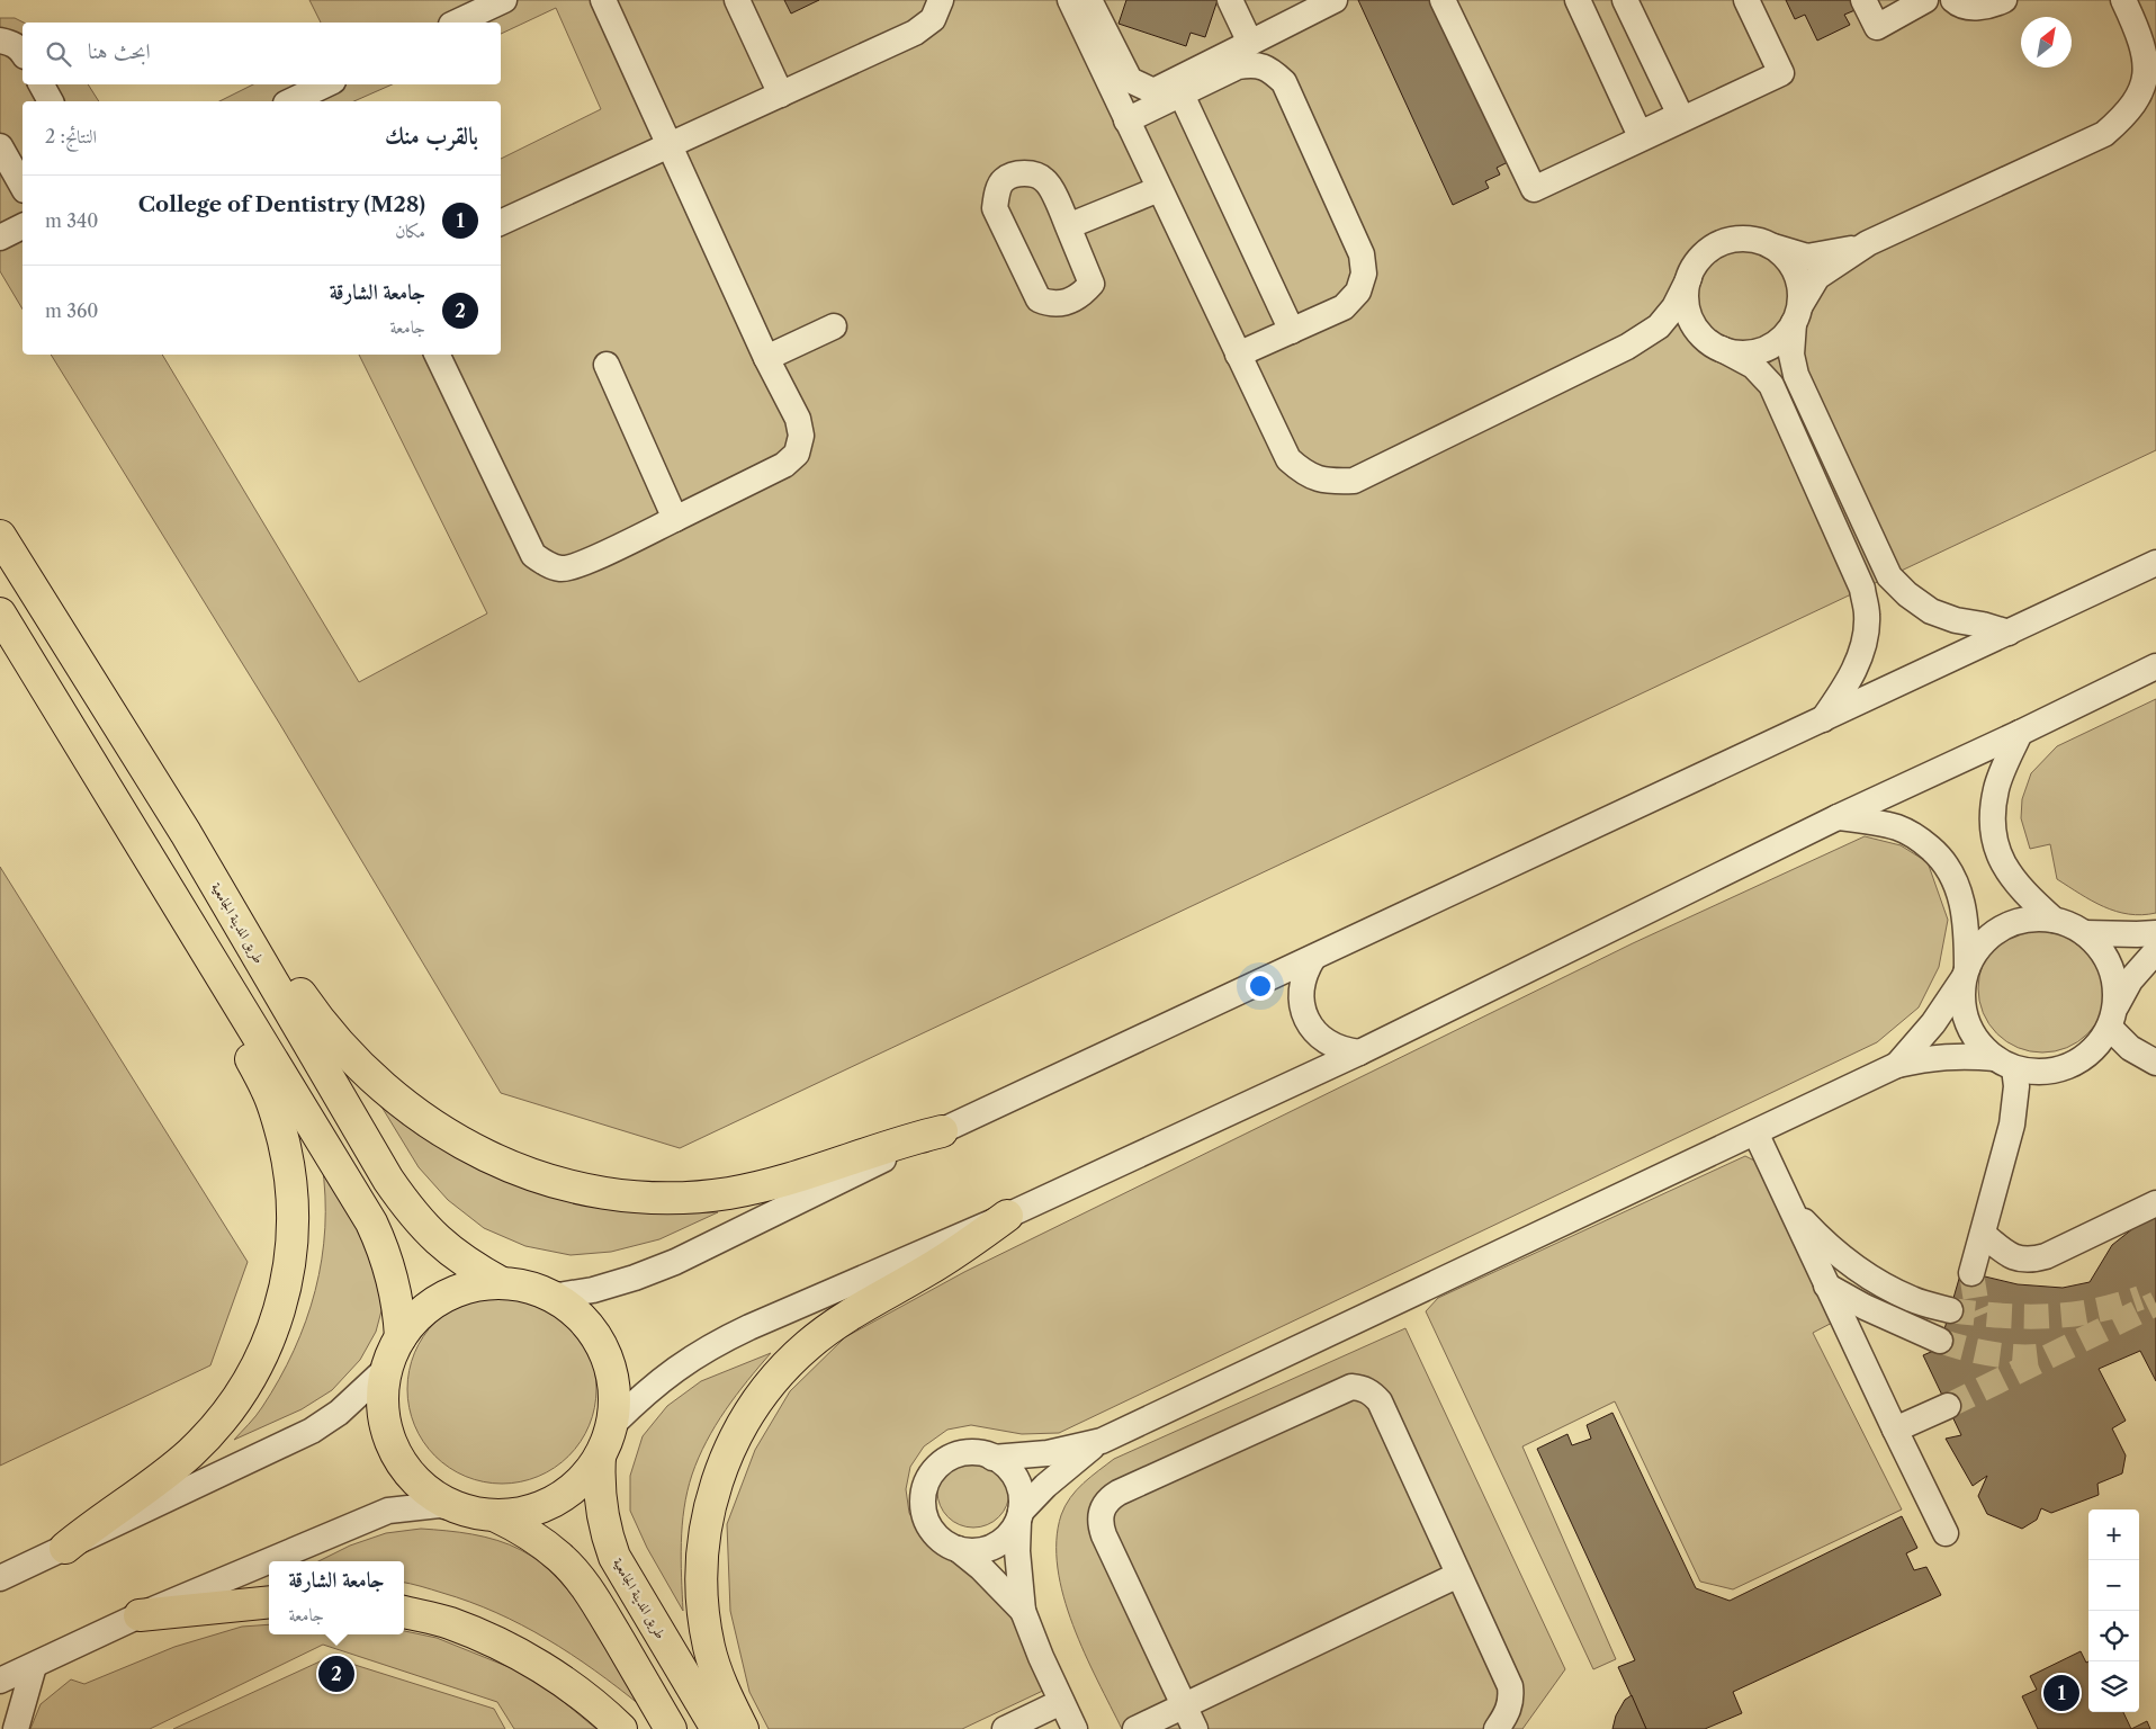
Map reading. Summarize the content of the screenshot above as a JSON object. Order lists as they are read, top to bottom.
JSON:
{
  "streets": {
    "main road": ["طريق المدينة الجامعية"]
  },
  "north": "top right",
  "page": {
    "search": "ابحث هنا",
    "heading": ["بالقرب منك", "النتائج: 2"],
    "list": [
      {
        "mark": "1",
        "name": "College of Dentistry (M28)",
        "note": "مكان",
        "value": "340 m"
      },
      {
        "mark": "2",
        "name": "جامعة الشارقة",
        "note": "جامعة",
        "value": "360 m"
      }
    ],
    "map_buttons": ["+", "−"],
    "popup": ["جامعة الشارقة", "جامعة"],
    "pins": ["2", "1"]
  }
}
